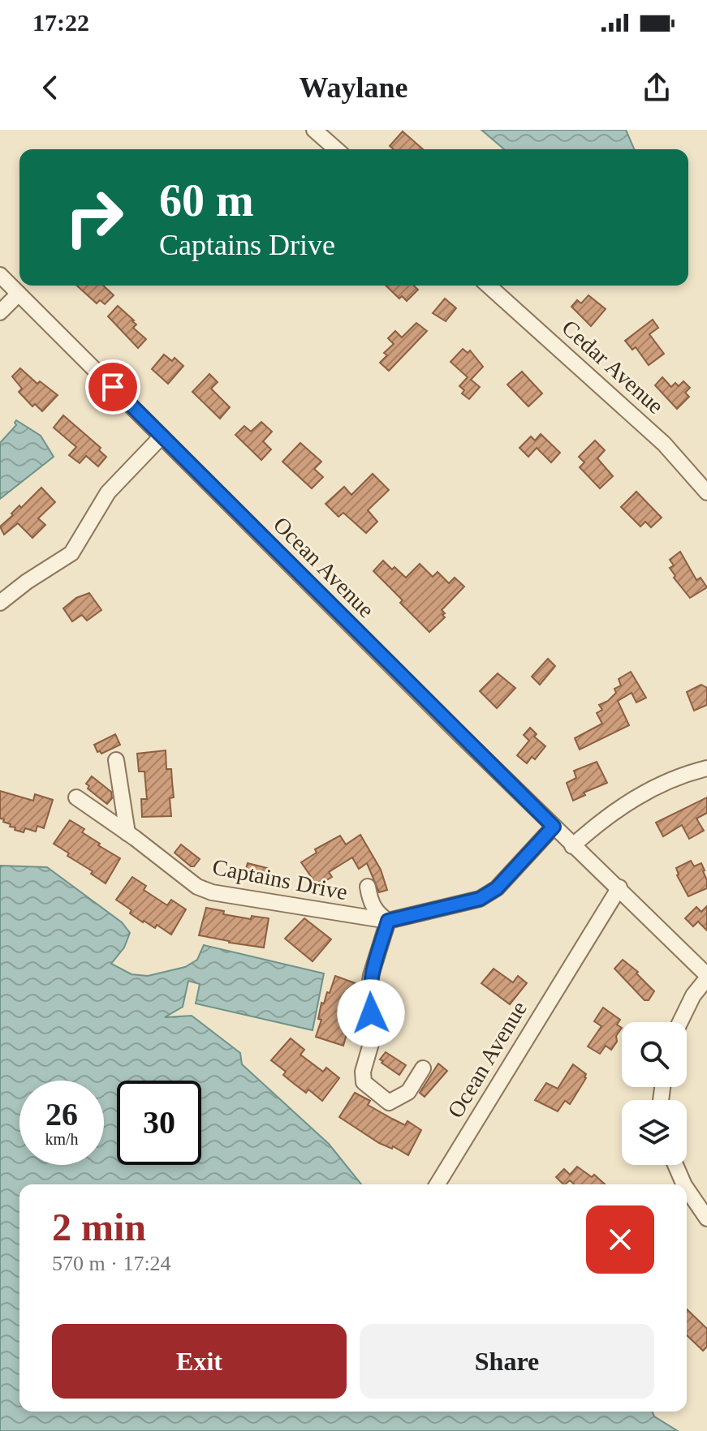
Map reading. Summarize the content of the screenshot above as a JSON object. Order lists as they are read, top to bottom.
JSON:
{
  "streets": {
    "street": ["Cedar Avenue", "Ocean Avenue", "Captains Drive"]
  },
  "crossings": [
    ["Ocean Avenue", "Captains Drive"]
  ],
  "page": {
    "status": "17:22",
    "header": "Waylane",
    "turn": ["60 m", "Captains Drive"],
    "speed": "26 km/h",
    "limit": "30",
    "heading": ["2 min", "570 m · 17:24"],
    "buttons": ["Exit", "Share"]
  }
}
